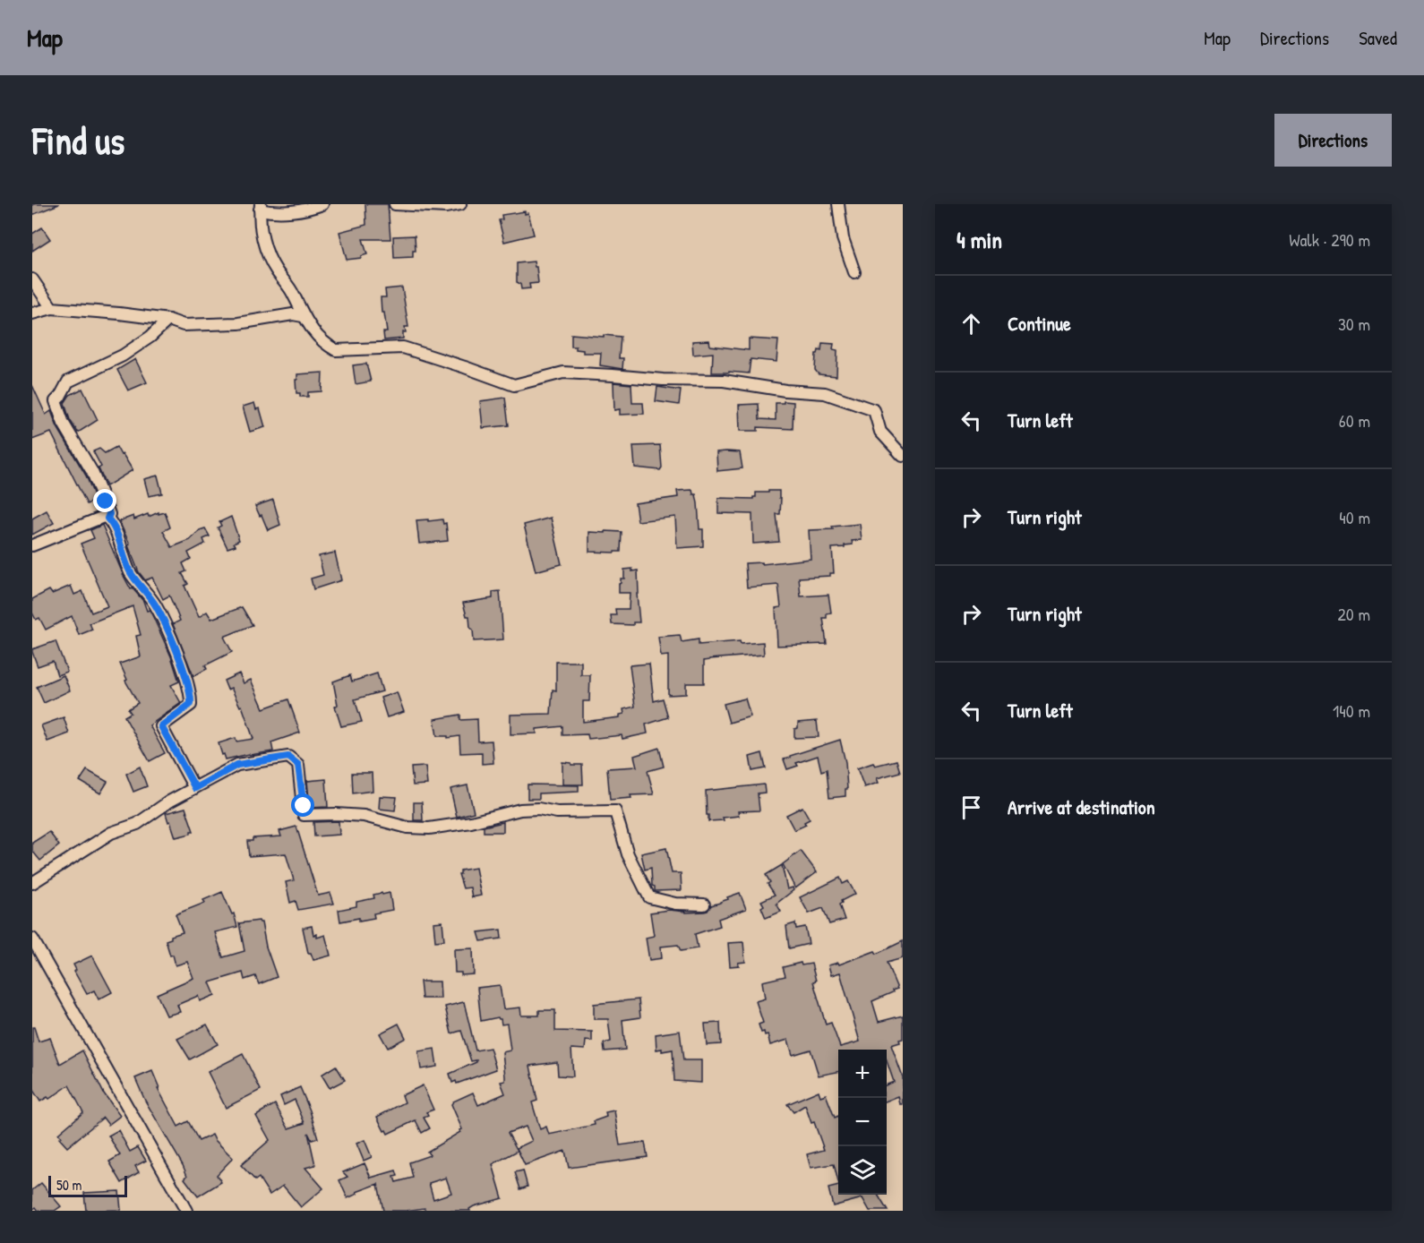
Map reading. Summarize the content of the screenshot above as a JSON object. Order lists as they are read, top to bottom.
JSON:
{
  "scale_bar": "50 m",
  "page": {
    "header": "Map",
    "nav": ["Map", "Directions", "Saved"],
    "buttons": "Directions",
    "title": "Find us",
    "heading": ["4 min", "Walk · 290 m"],
    "list": [
      ["Continue", "30 m"],
      ["Turn left", "60 m"],
      ["Turn right", "40 m"],
      ["Turn right", "20 m"],
      ["Turn left", "140 m"],
      "Arrive at destination"
    ],
    "map_buttons": ["+", "−"],
    "scale": "50 m"
  }
}
